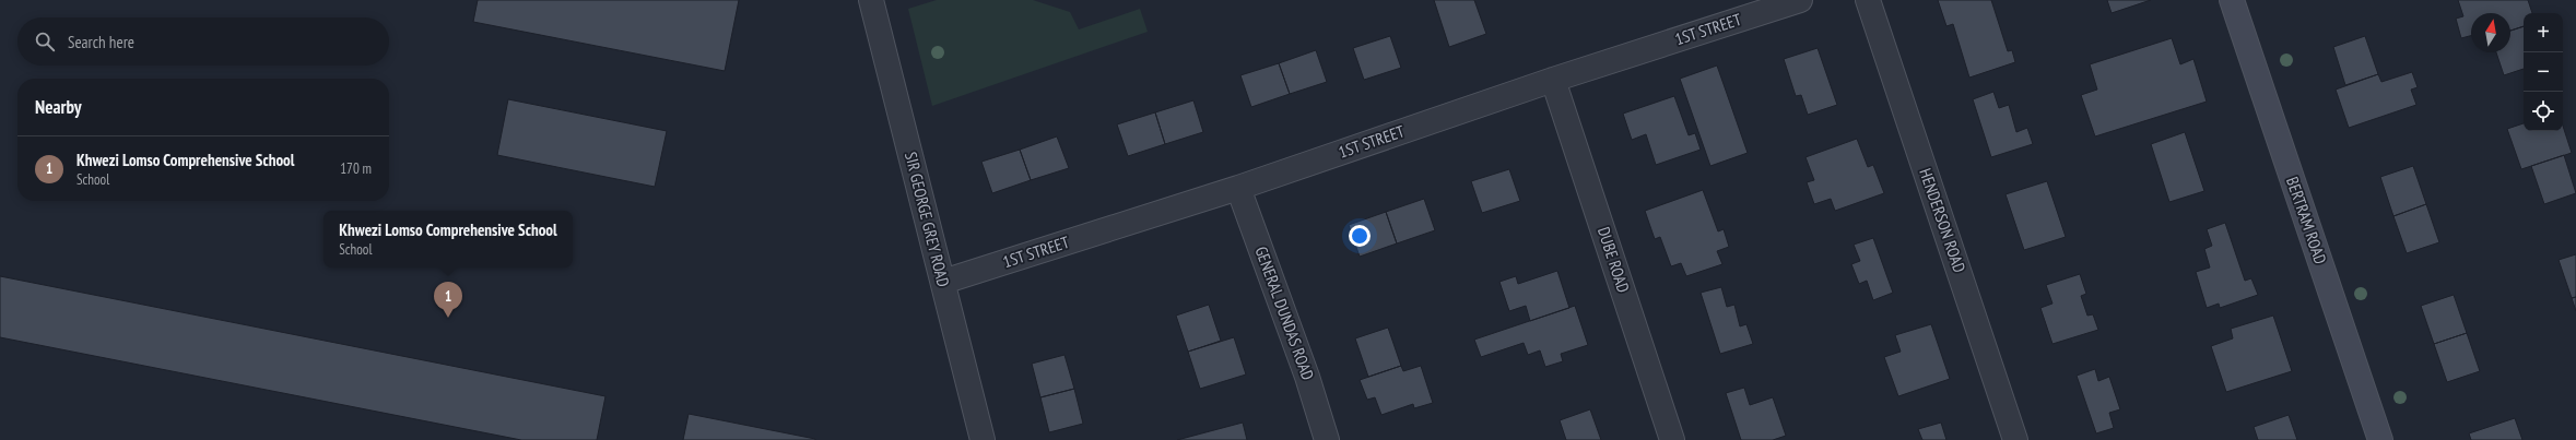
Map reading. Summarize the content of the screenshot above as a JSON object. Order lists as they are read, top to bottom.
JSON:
{
  "streets": {
    "street": [
      "1ST STREET",
      "SIR GEORGE GREY ROAD",
      "HENDERSON ROAD",
      "BERTRAM ROAD",
      "DUBE ROAD",
      "GENERAL DUNDAS ROAD"
    ]
  },
  "crossings": [
    ["1ST STREET", "SIR GEORGE GREY ROAD"],
    ["1ST STREET", "DUBE ROAD"],
    ["1ST STREET", "GENERAL DUNDAS ROAD"]
  ],
  "north": "top",
  "page": {
    "map_buttons": ["+", "−"],
    "search": "Search here",
    "heading": "Nearby",
    "list": [
      {
        "mark": "1",
        "name": "Khwezi Lomso Comprehensive School",
        "note": "School",
        "value": "170 m"
      }
    ],
    "popup": ["Khwezi Lomso Comprehensive School", "School"],
    "pins": "1"
  }
}
